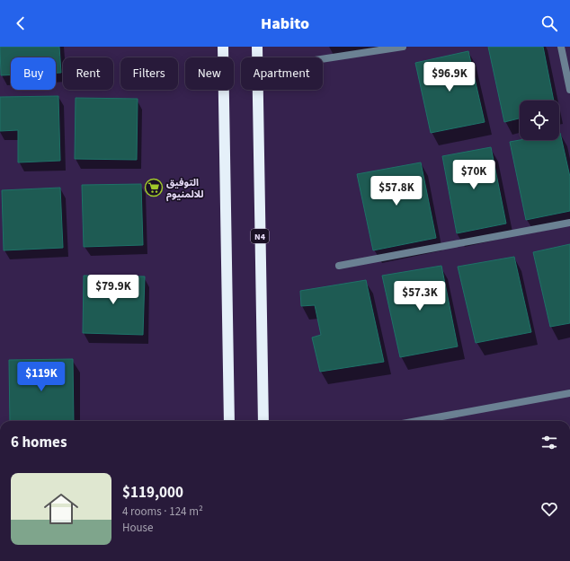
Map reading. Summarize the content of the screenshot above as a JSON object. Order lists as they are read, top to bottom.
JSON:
{
  "streets": {
    "highway": ["N4"]
  },
  "places": {
    "supermarket": ["التوفيق للالمنيوم"]
  },
  "page": {
    "header": "Habito",
    "chip": [
      "Buy",
      "Rent",
      "Filters",
      "New",
      "Apartment"
    ],
    "price": [
      "$96.9K",
      "$70K",
      "$57.8K",
      "$79.9K",
      "$57.3K",
      "$119K"
    ],
    "heading": "6 homes",
    "list": [
      {
        "name": "$119,000",
        "note": "4 rooms · 124 m² · House"
      }
    ]
  }
}
